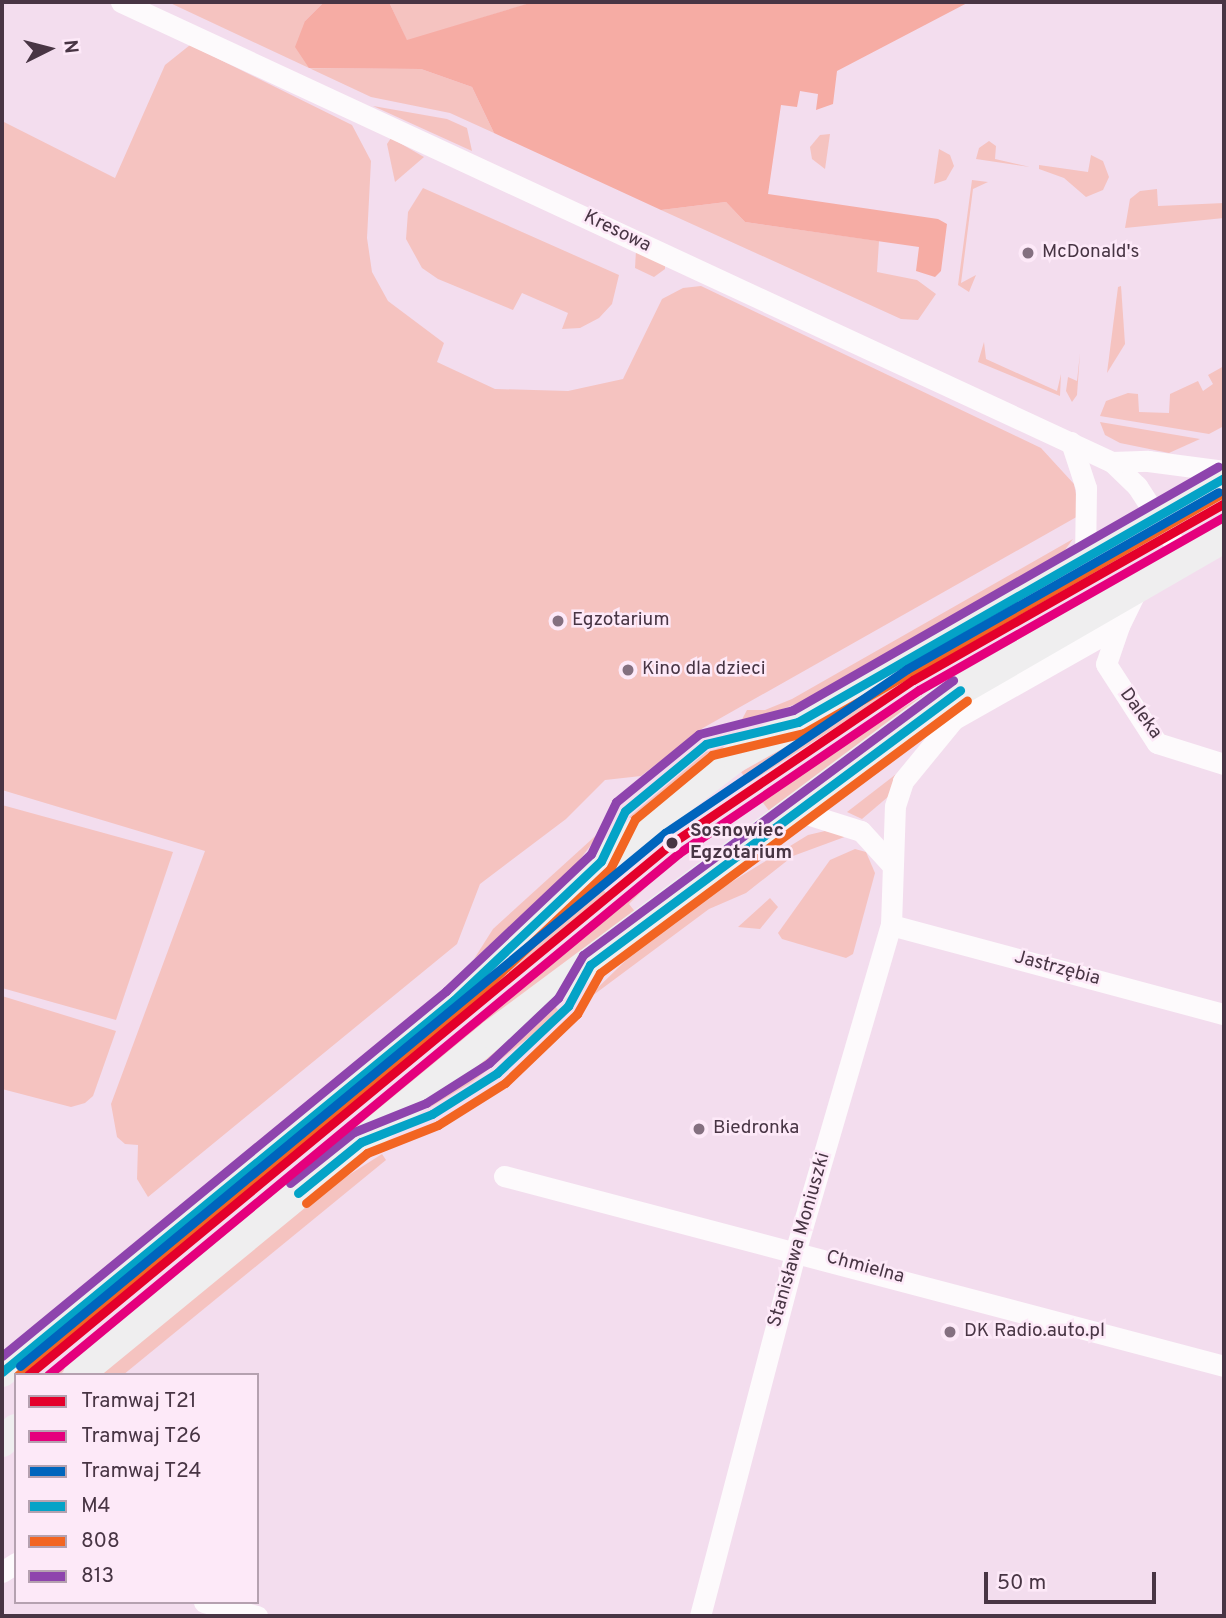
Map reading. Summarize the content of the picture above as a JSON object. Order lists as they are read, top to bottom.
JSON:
{
  "streets": {
    "street": [
      "Kresowa",
      "Daleka",
      "Jastrzębia",
      "Stanisława Moniuszki",
      "Chmielna"
    ]
  },
  "crossings": [
    ["Daleka", "Stanisława Moniuszki"],
    ["Jastrzębia", "Stanisława Moniuszki"],
    ["Stanisława Moniuszki", "Chmielna"]
  ],
  "places": [
    "McDonald's",
    "Egzotarium",
    "Kino dla dzieci",
    "Sosnowiec Egzotarium",
    "Biedronka",
    "DK Radio.auto.pl"
  ],
  "lines": [
    "transit line 813",
    "transit line M4",
    "tram line T24",
    "transit line 808",
    "tram line T21",
    "tram line T26"
  ],
  "legend": [
    "Tramwaj T21",
    "Tramwaj T26",
    "Tramwaj T24",
    "M4",
    "808",
    "813"
  ],
  "scale_bar": "50 m",
  "north": "right"
}
